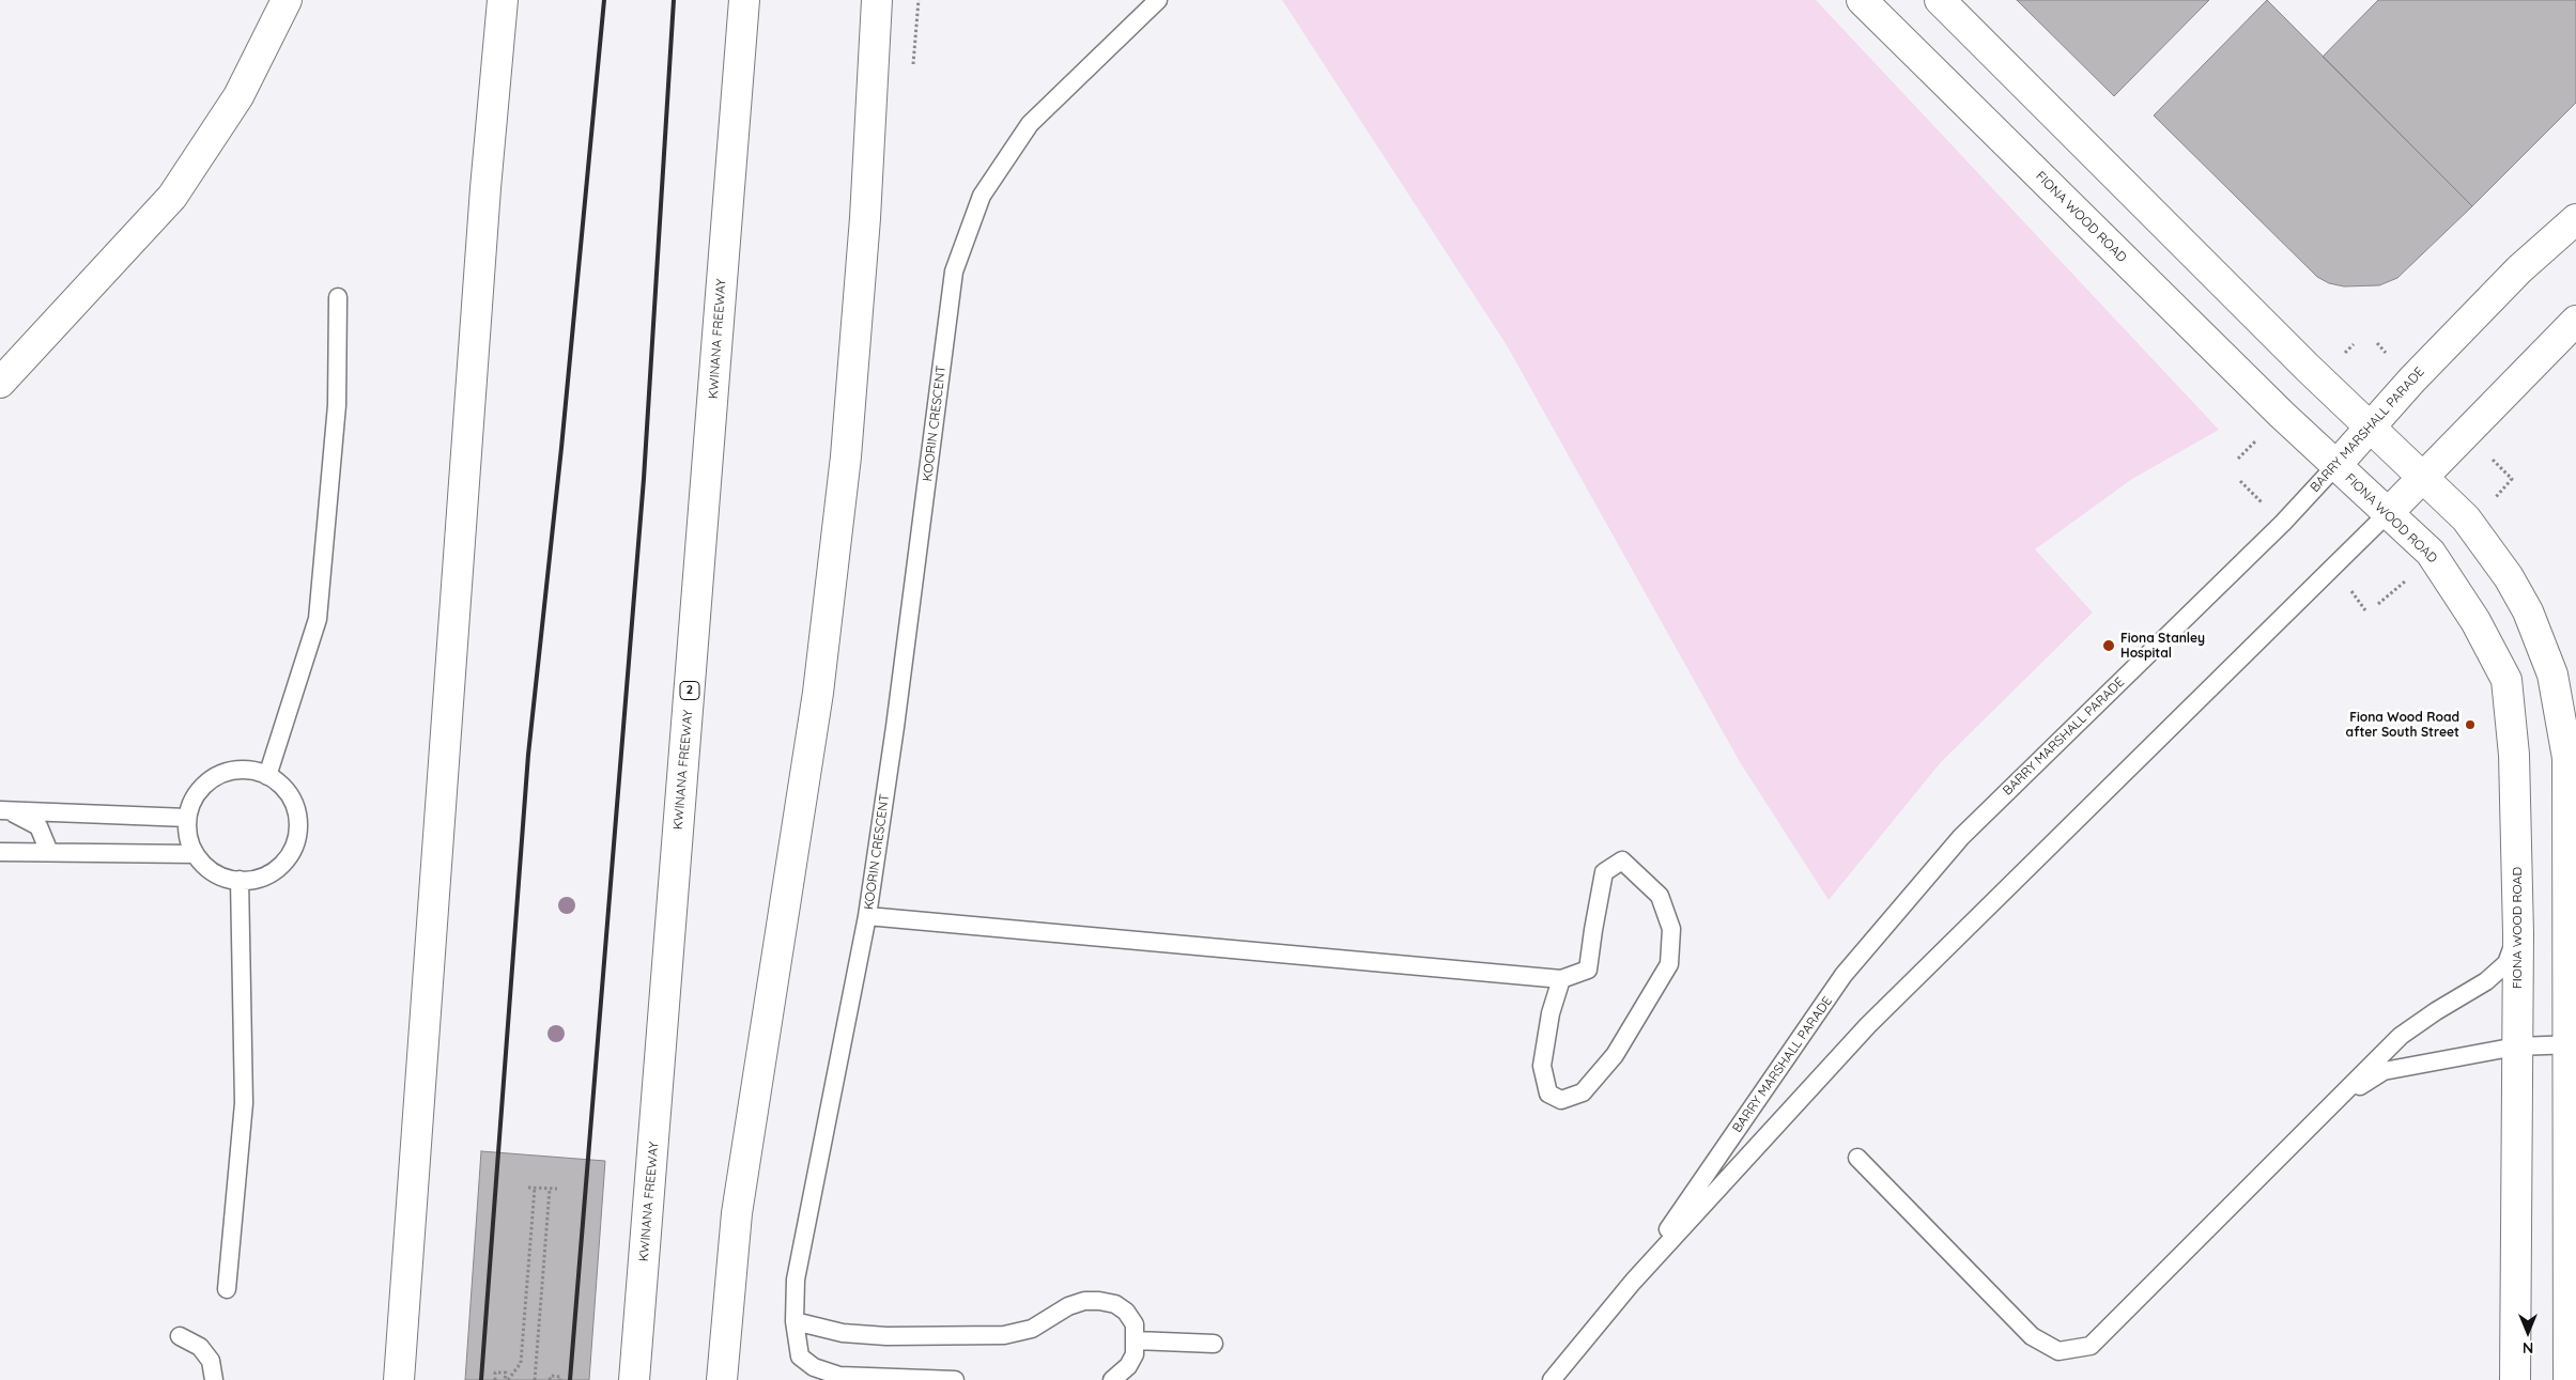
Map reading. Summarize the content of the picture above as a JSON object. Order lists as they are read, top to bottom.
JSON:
{
  "streets": {
    "main road": [
      "FIONA WOOD ROAD",
      "KWINANA FREEWAY",
      "BARRY MARSHALL PARADE",
      "2"
    ],
    "lane": ["KOORIN CRESCENT"]
  },
  "crossings": [
    ["FIONA WOOD ROAD", "BARRY MARSHALL PARADE"]
  ],
  "places": ["Fiona Stanley Hospital", "Fiona Wood Road after South Street"],
  "north": "bottom"
}
